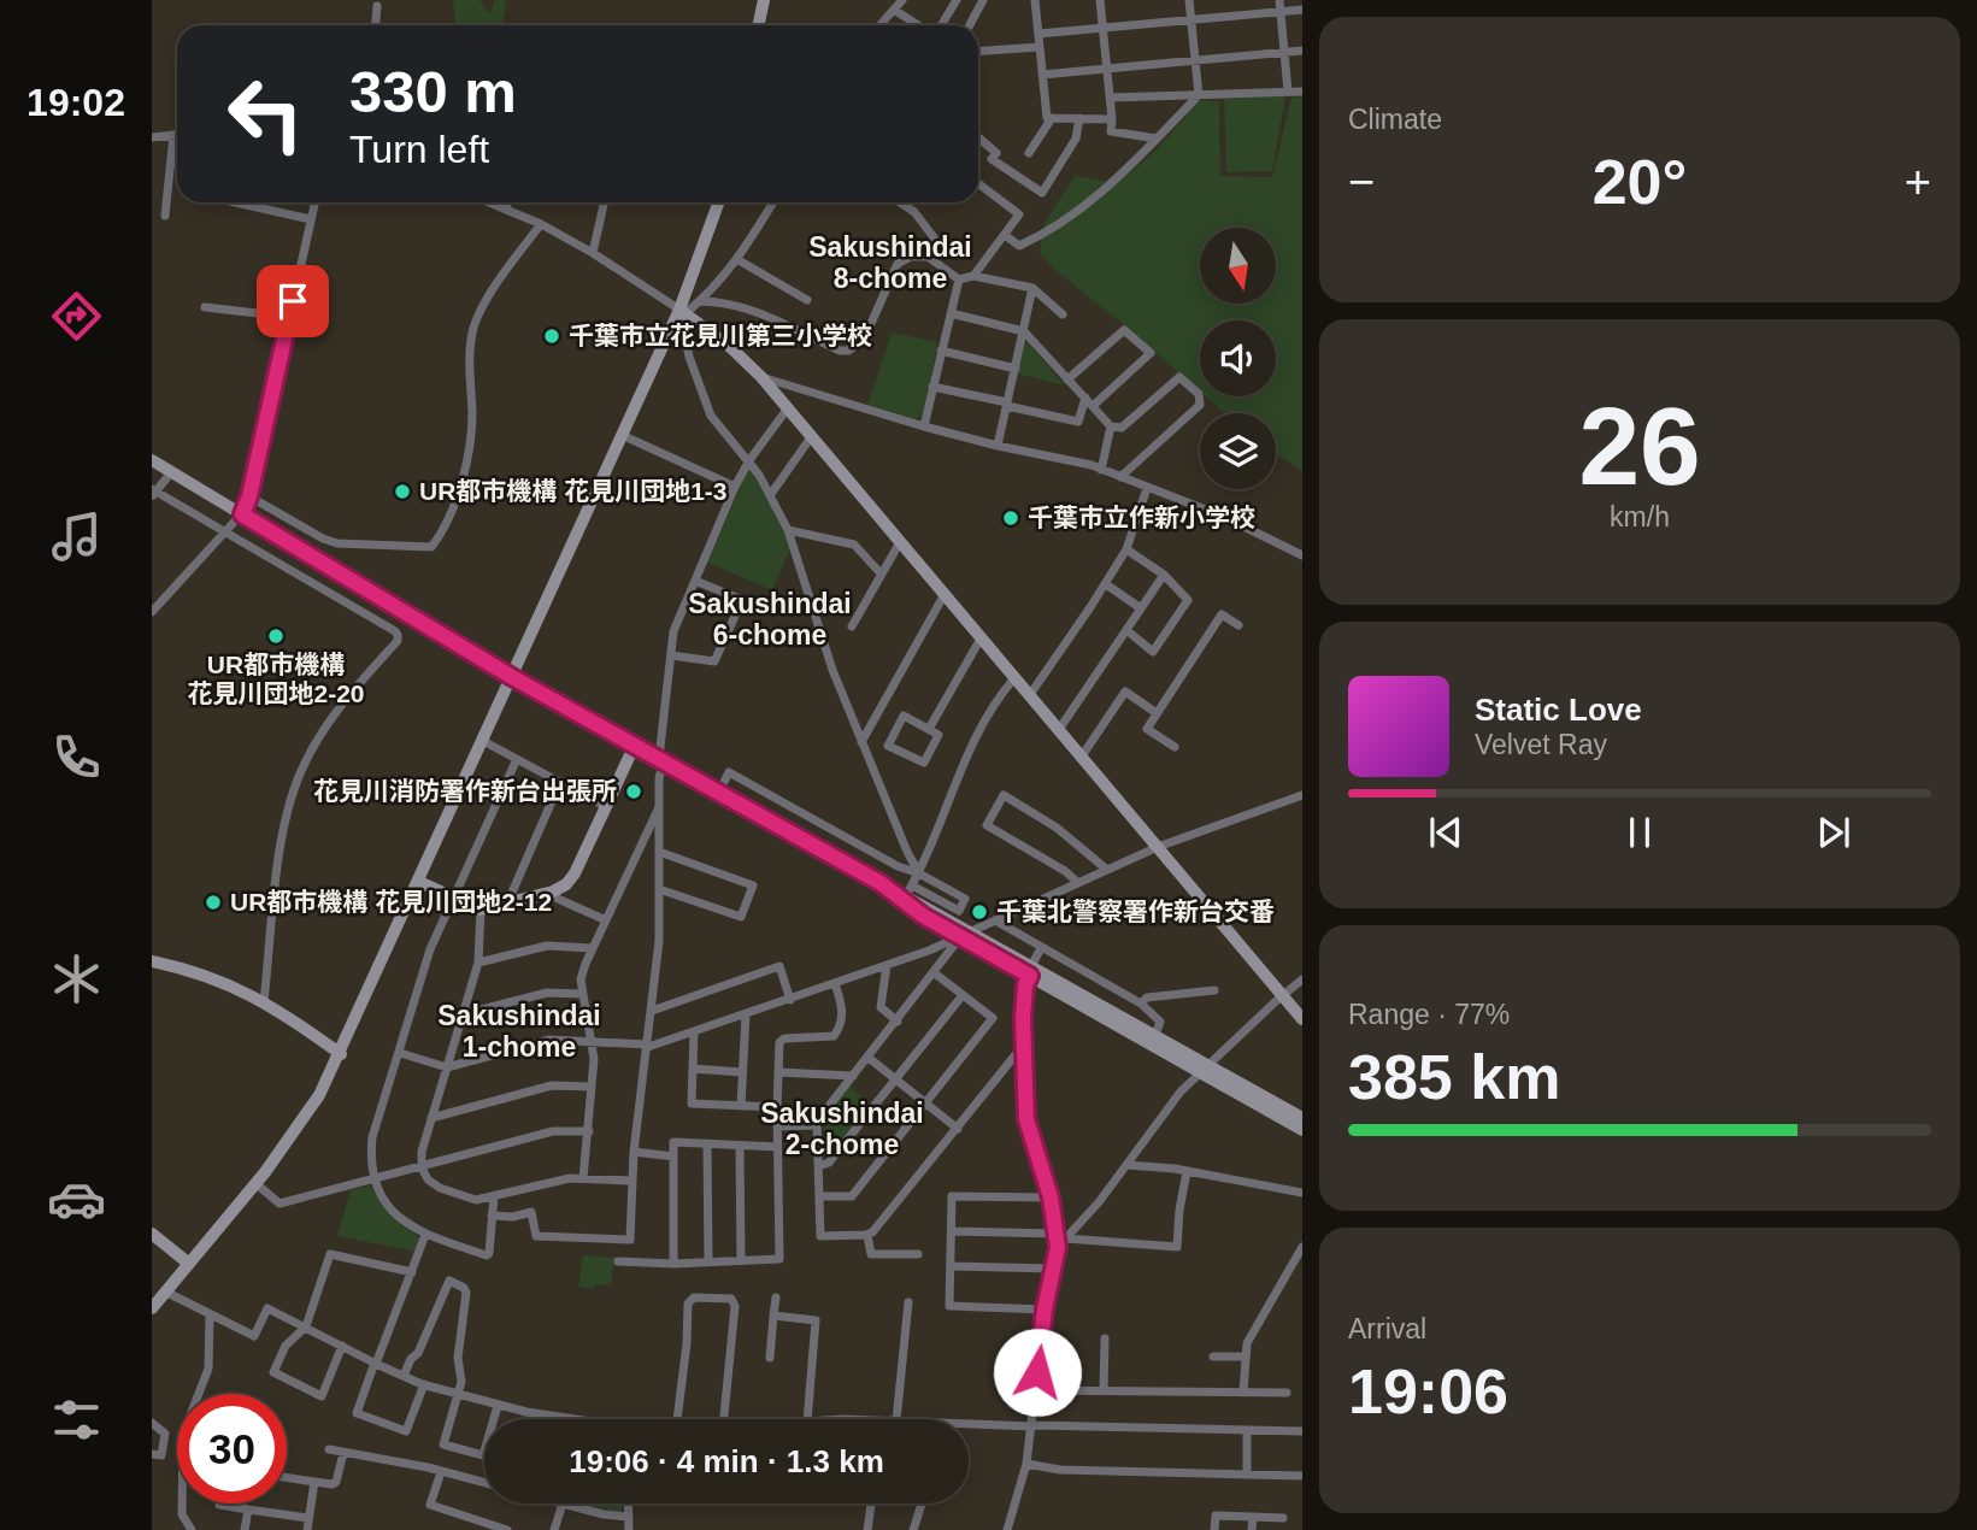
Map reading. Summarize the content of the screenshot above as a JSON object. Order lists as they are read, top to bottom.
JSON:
{
  "districts": [
    "Sakushindai 8-chome",
    "Sakushindai 6-chome",
    "Sakushindai 1-chome",
    "Sakushindai 2-chome"
  ],
  "places": [
    "千葉市立花見川第三小学校",
    "UR都市機構 花見川団地1-3",
    "千葉市立作新小学校",
    "UR都市機構 花見川団地2-20",
    "花見川消防署作新台出張所",
    "UR都市機構 花見川団地2-12",
    "千葉北警察署作新台交番"
  ],
  "north": "bottom",
  "page": {
    "tabs": "19:02",
    "tile": [
      "Climate",
      ["26", "km/h"],
      ["Range · 77%", "385 km"],
      ["Arrival", "19:06"]
    ],
    "turn": ["330 m", "Turn left"],
    "heat": ["−", "20°", "+"],
    "song": ["Static Love", "Velvet Ray"],
    "limit": "30",
    "trip": "19:06 · 4 min · 1.3 km"
  }
}
